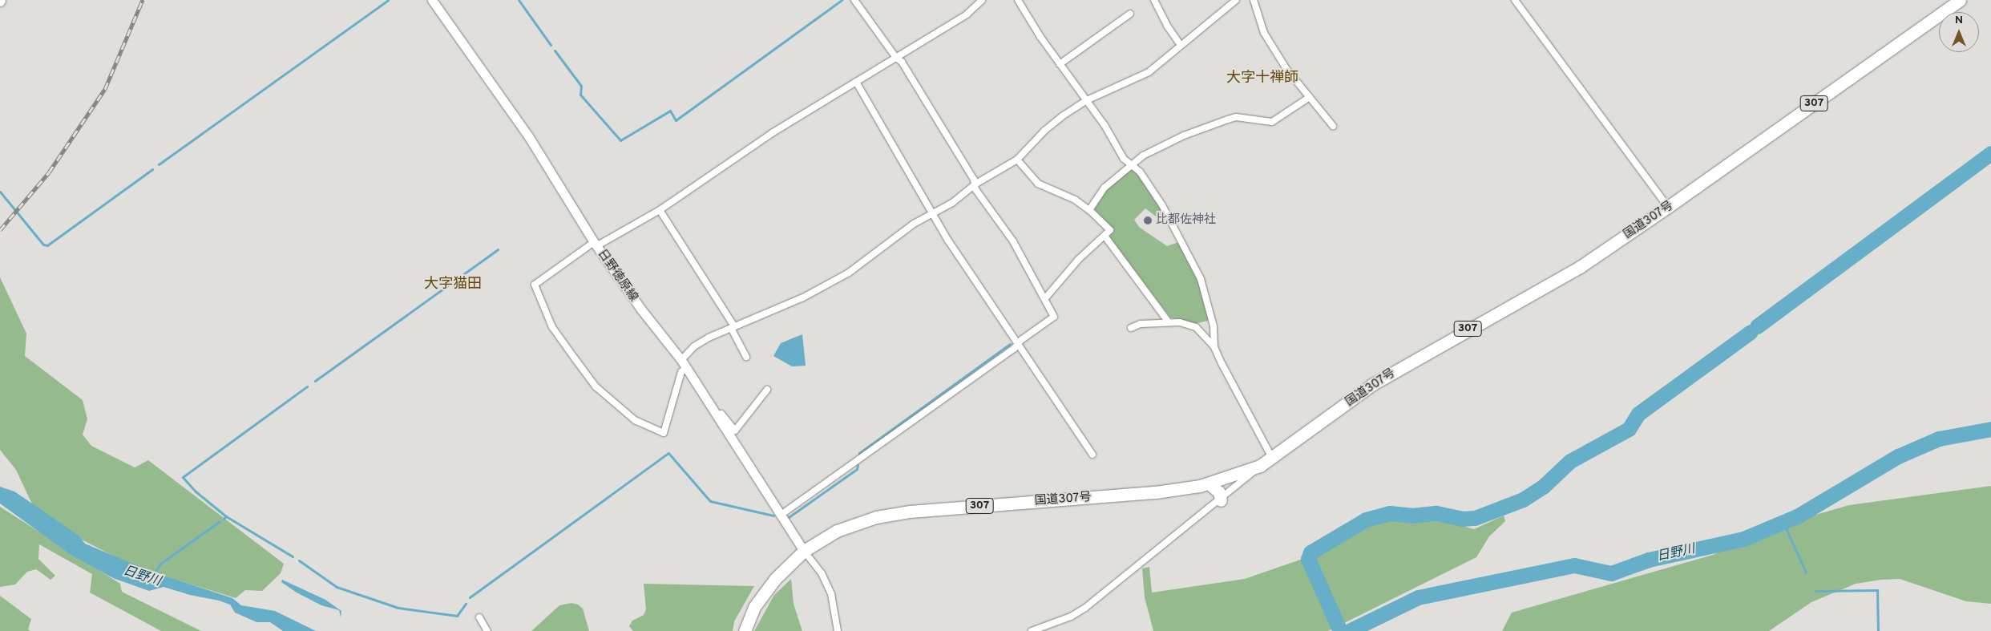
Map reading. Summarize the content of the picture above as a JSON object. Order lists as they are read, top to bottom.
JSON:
{
  "streets": {
    "highway": ["307", "国道307号"],
    "main road": ["日野徳原線"]
  },
  "crossings": [
    ["国道307号", "日野徳原線"]
  ],
  "districts": ["大字十禅師", "大字猫田"],
  "water": ["日野川"],
  "places": ["比都佐神社"],
  "north": "top"
}
